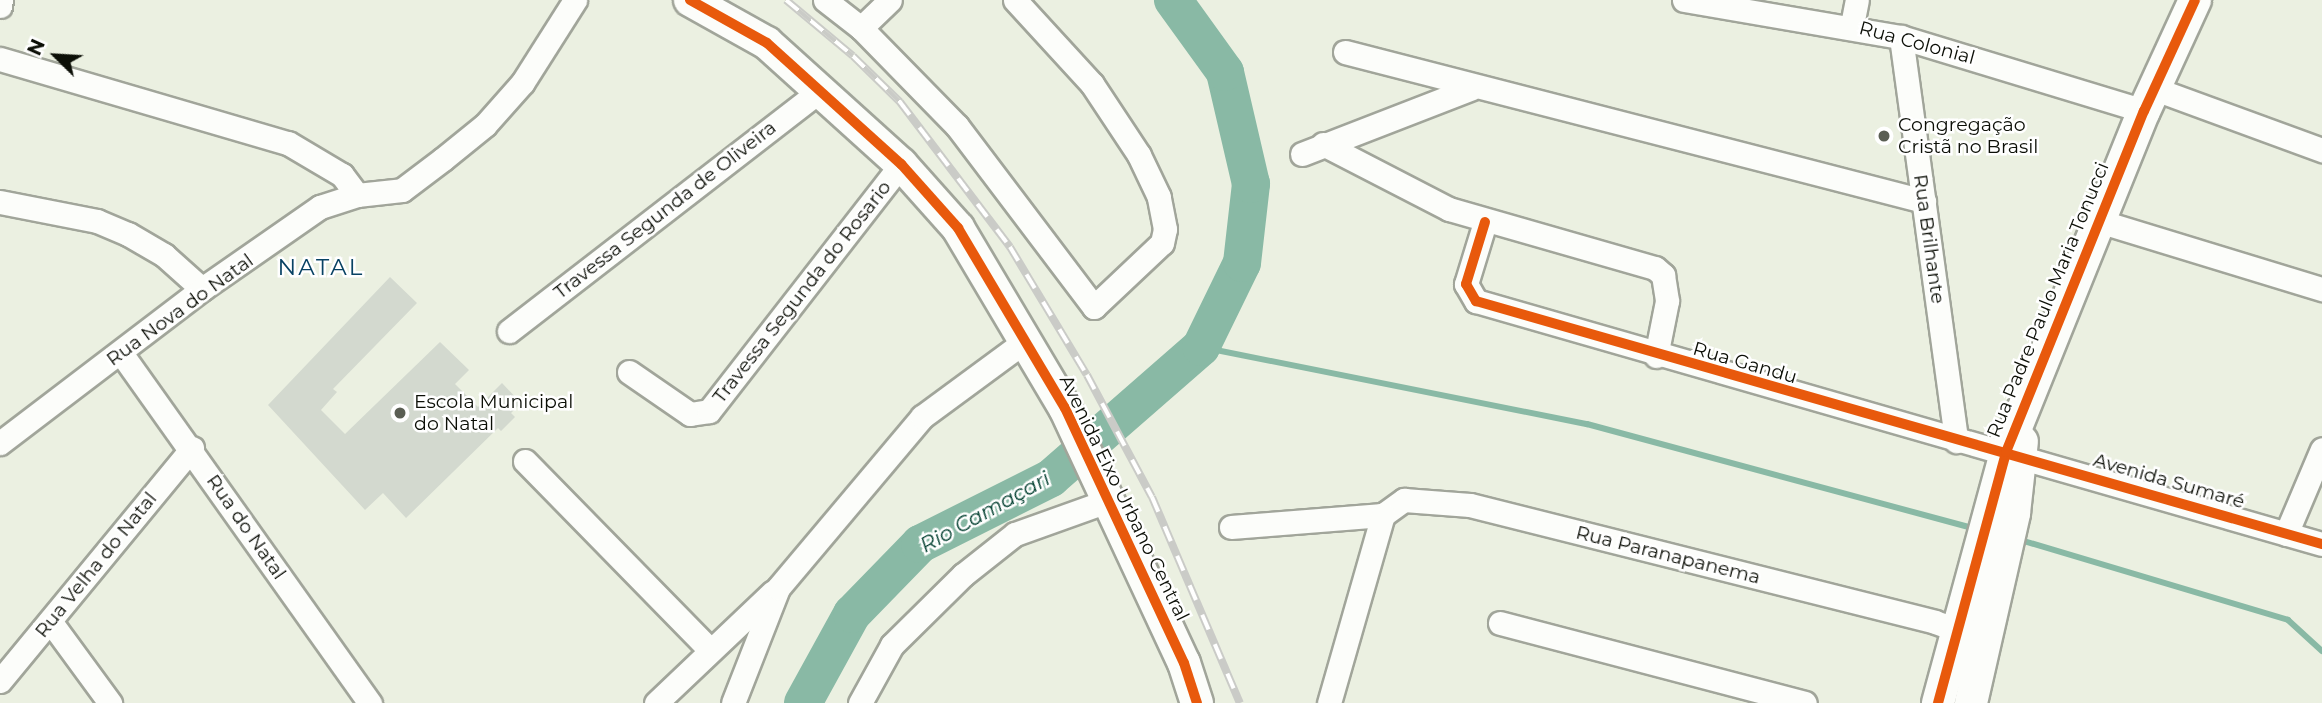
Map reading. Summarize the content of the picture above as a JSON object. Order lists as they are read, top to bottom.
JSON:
{
  "streets": {
    "street": [
      "Rua Colonial",
      "Travessa Segunda de Oliveira",
      "Rua Brilhante",
      "Travessa Segunda do Rosario",
      "Rua Padre Paulo Maria Tonucci",
      "Rua Nova do Natal",
      "Rua Gandu",
      "Avenida Sumaré",
      "Avenida Eixo Urbano Central",
      "Rua do Natal",
      "Rua Paranapanema",
      "Rua Velha do Natal"
    ]
  },
  "crossings": [
    ["Rua Colonial", "Rua Brilhante"],
    ["Rua Colonial", "Rua Padre Paulo Maria Tonucci"],
    ["Travessa Segunda de Oliveira", "Avenida Eixo Urbano Central"],
    ["Rua Brilhante", "Rua Gandu"],
    ["Travessa Segunda do Rosario", "Avenida Eixo Urbano Central"],
    ["Rua Padre Paulo Maria Tonucci", "Rua Gandu"],
    ["Rua Padre Paulo Maria Tonucci", "Avenida Sumaré"],
    ["Rua Padre Paulo Maria Tonucci", "Rua Paranapanema"],
    ["Rua Nova do Natal", "Rua do Natal"],
    ["Rua Gandu", "Avenida Sumaré"],
    ["Rua do Natal", "Rua Velha do Natal"]
  ],
  "districts": ["NATAL"],
  "water": ["Rio Camaçari"],
  "places": ["Congregação Cristã no Brasil", "Escola Municipal do Natal"],
  "north": "top left"
}
